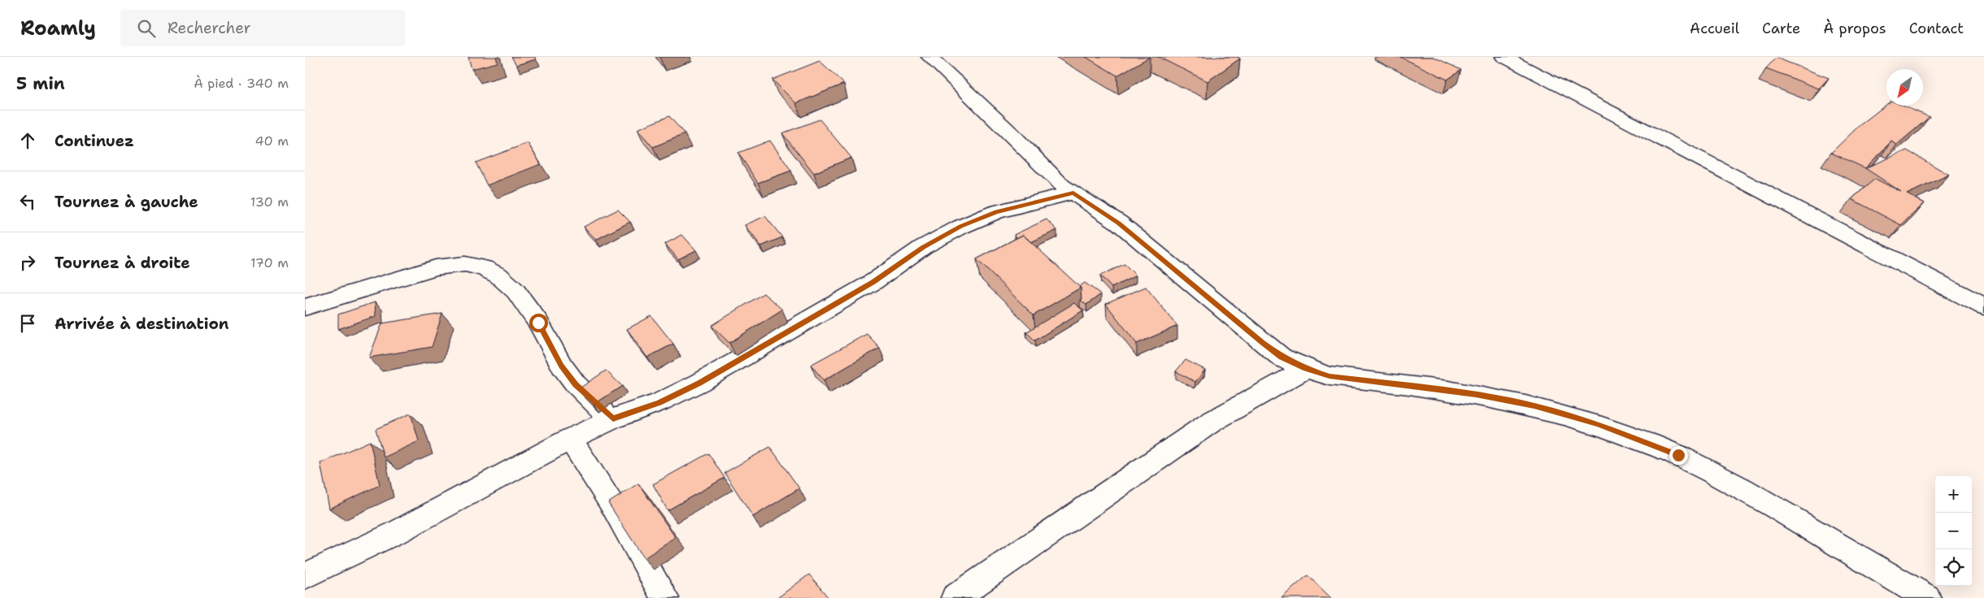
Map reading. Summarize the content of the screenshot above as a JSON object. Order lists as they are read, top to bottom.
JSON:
{
  "north": "bottom left",
  "page": {
    "header": "Roamly",
    "search": "Rechercher",
    "nav": [
      "Accueil",
      "Carte",
      "À propos",
      "Contact"
    ],
    "heading": ["5 min", "À pied · 340 m"],
    "list": [
      ["Continuez", "40 m"],
      ["Tournez à gauche", "130 m"],
      ["Tournez à droite", "170 m"],
      "Arrivée à destination"
    ],
    "map_buttons": ["+", "−"]
  }
}
